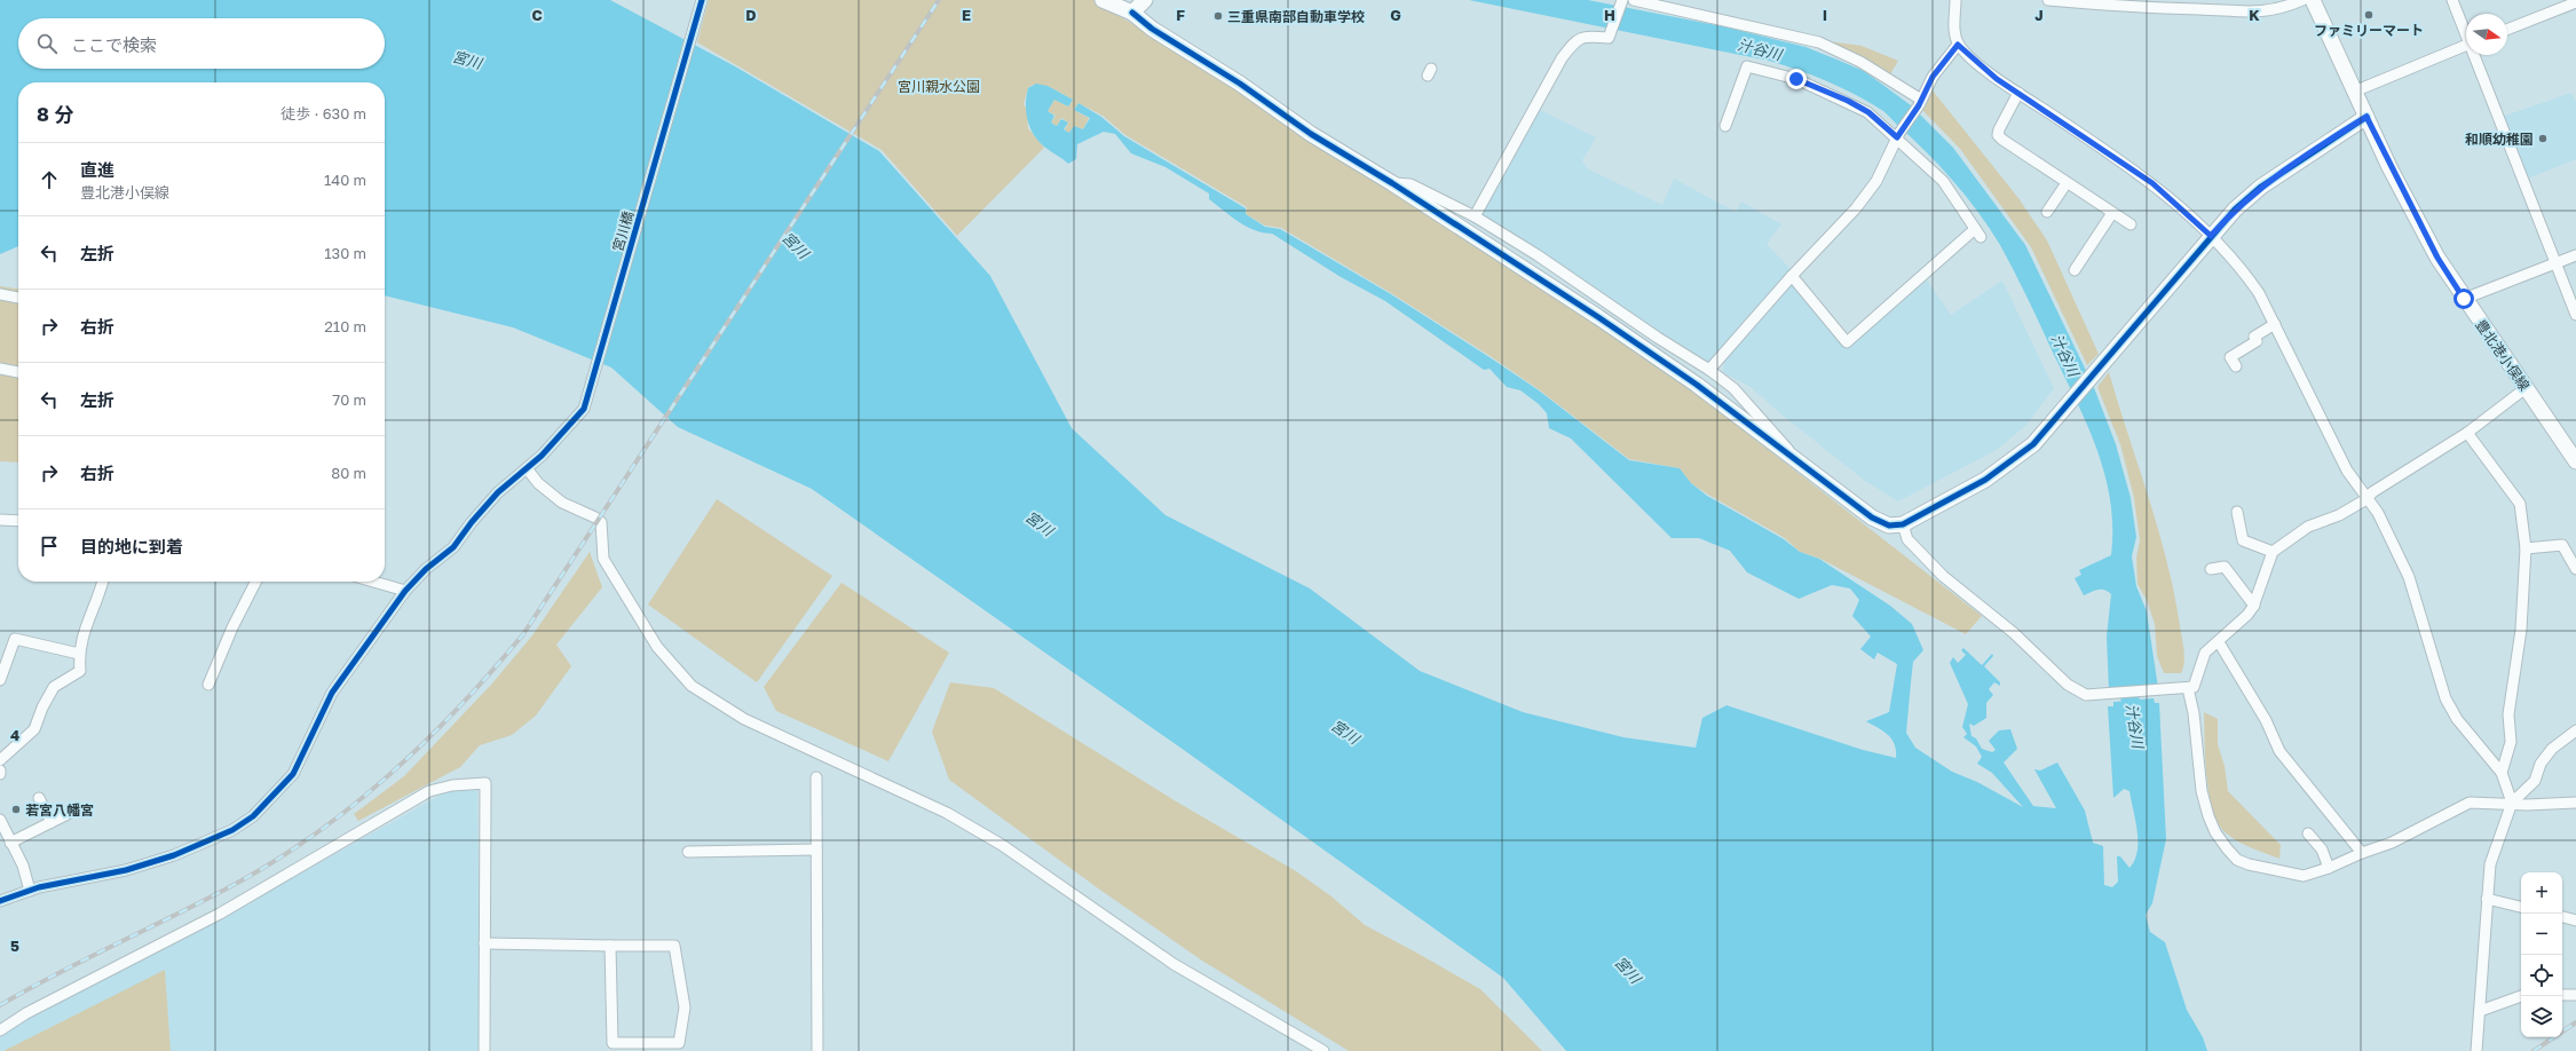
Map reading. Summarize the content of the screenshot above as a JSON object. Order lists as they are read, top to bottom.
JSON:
{
  "streets": {
    "street": ["宮川橋", "豊北港小俣線"]
  },
  "water": ["汁谷川", "宮川"],
  "parks": ["宮川親水公園"],
  "places": [
    "ファミリーマート",
    "三重県南部自動車学校",
    "和順幼稚園",
    "若宮八幡宮"
  ],
  "north": "right",
  "page": {
    "search": "ここで検索",
    "heading": ["8 分", "徒歩 · 630 m"],
    "list": [
      ["直進", "豊北港小俣線", "140 m"],
      ["左折", "130 m"],
      ["右折", "210 m"],
      ["左折", "70 m"],
      ["右折", "80 m"],
      "目的地に到着"
    ],
    "map_buttons": ["+", "−"]
  },
  "grid": {
    "columns": [
      "C",
      "D",
      "E",
      "F",
      "G",
      "H",
      "I",
      "J",
      "K"
    ],
    "rows": ["4", "5"]
  }
}
